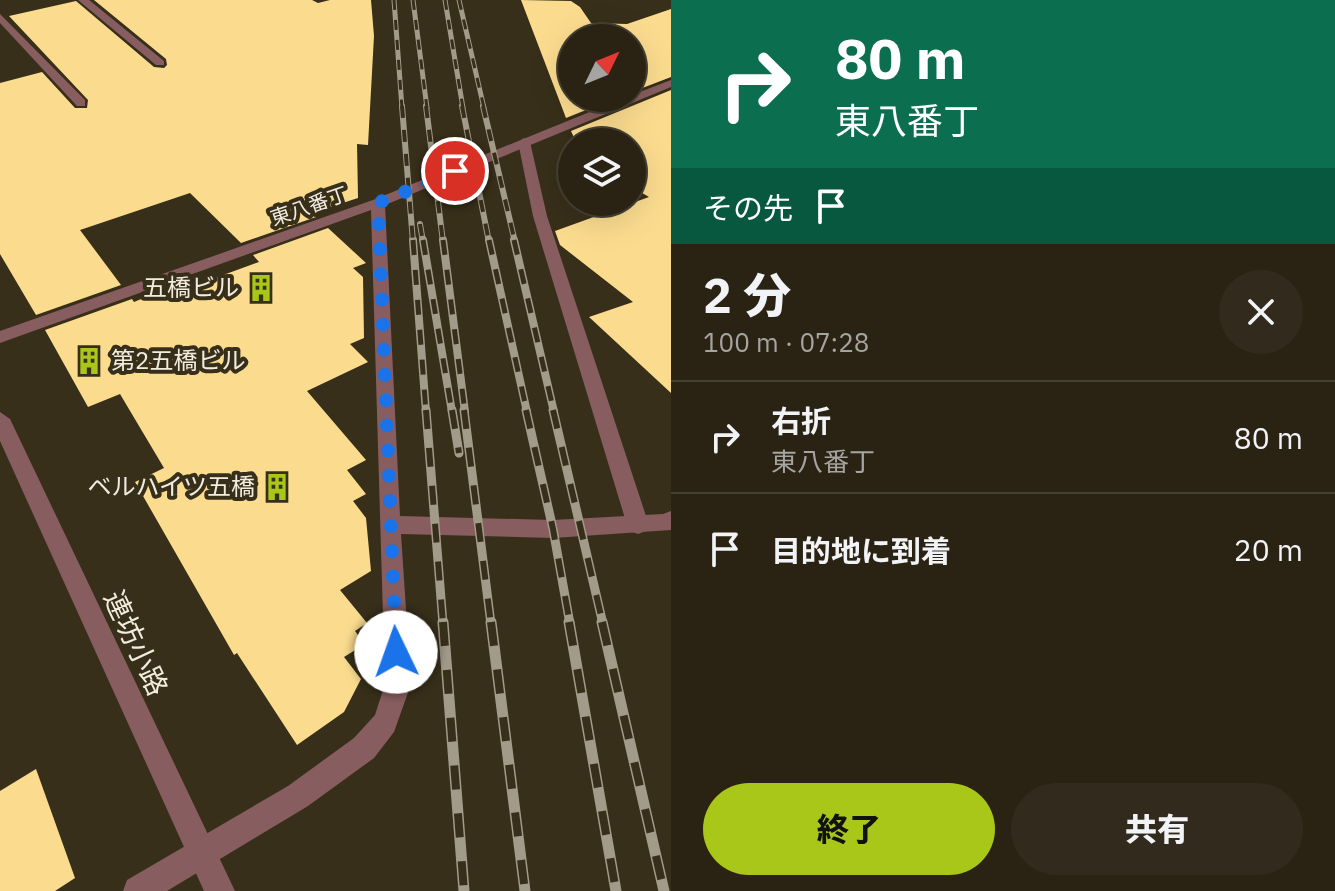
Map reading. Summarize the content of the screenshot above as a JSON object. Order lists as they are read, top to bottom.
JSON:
{
  "streets": {
    "street": ["東八番丁", "連坊小路"]
  },
  "places": {
    "building": ["五橋ビル", "第2五橋ビル", "ベルハイツ五橋"]
  },
  "north": "top right",
  "page": {
    "turn": ["80 m", "東八番丁"],
    "then": "その先",
    "heading": ["2 分", "100 m · 07:28"],
    "list": [
      {
        "name": "右折",
        "note": "東八番丁",
        "value": "80 m"
      },
      {
        "name": "目的地に到着",
        "value": "20 m"
      }
    ],
    "buttons": ["終了", "共有"]
  }
}
